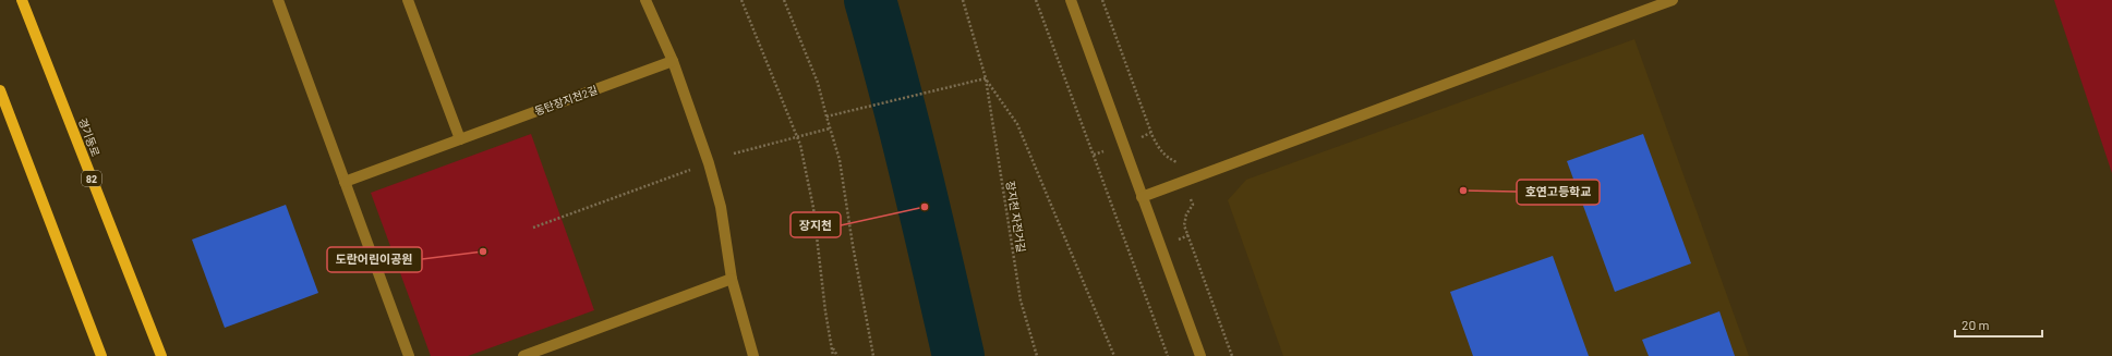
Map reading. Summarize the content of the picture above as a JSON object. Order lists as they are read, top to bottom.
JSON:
{
  "streets": {
    "main road": ["경기동로", "82"],
    "street": ["동탄장지천2길"],
    "path": ["장지천 자전거길"]
  },
  "places": ["호연고등학교", "장지천", "도란어린이공원"],
  "scale_bar": "20 m"
}
